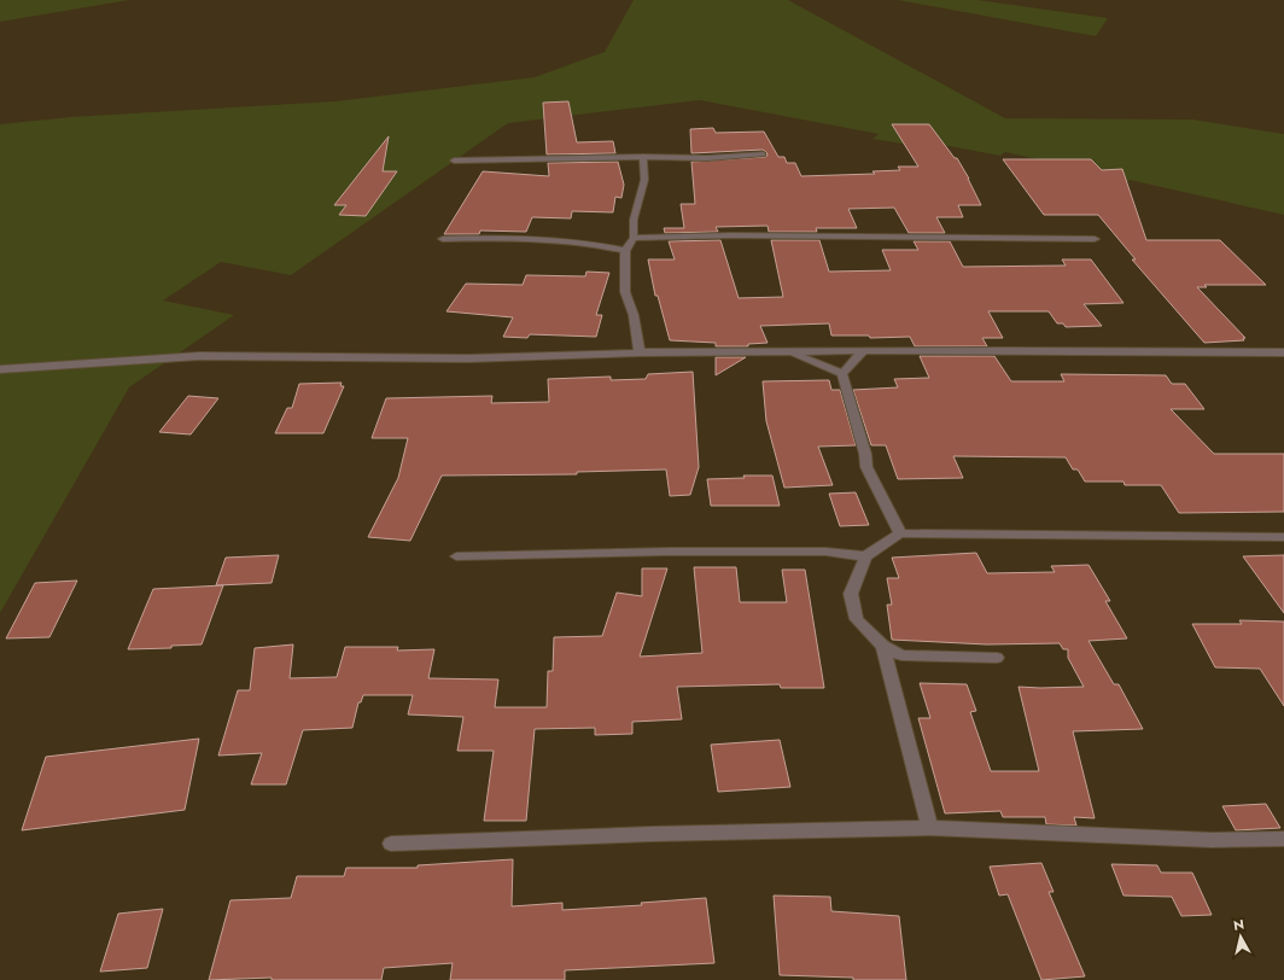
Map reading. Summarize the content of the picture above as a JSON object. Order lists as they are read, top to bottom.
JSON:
{
  "north": "top"
}
